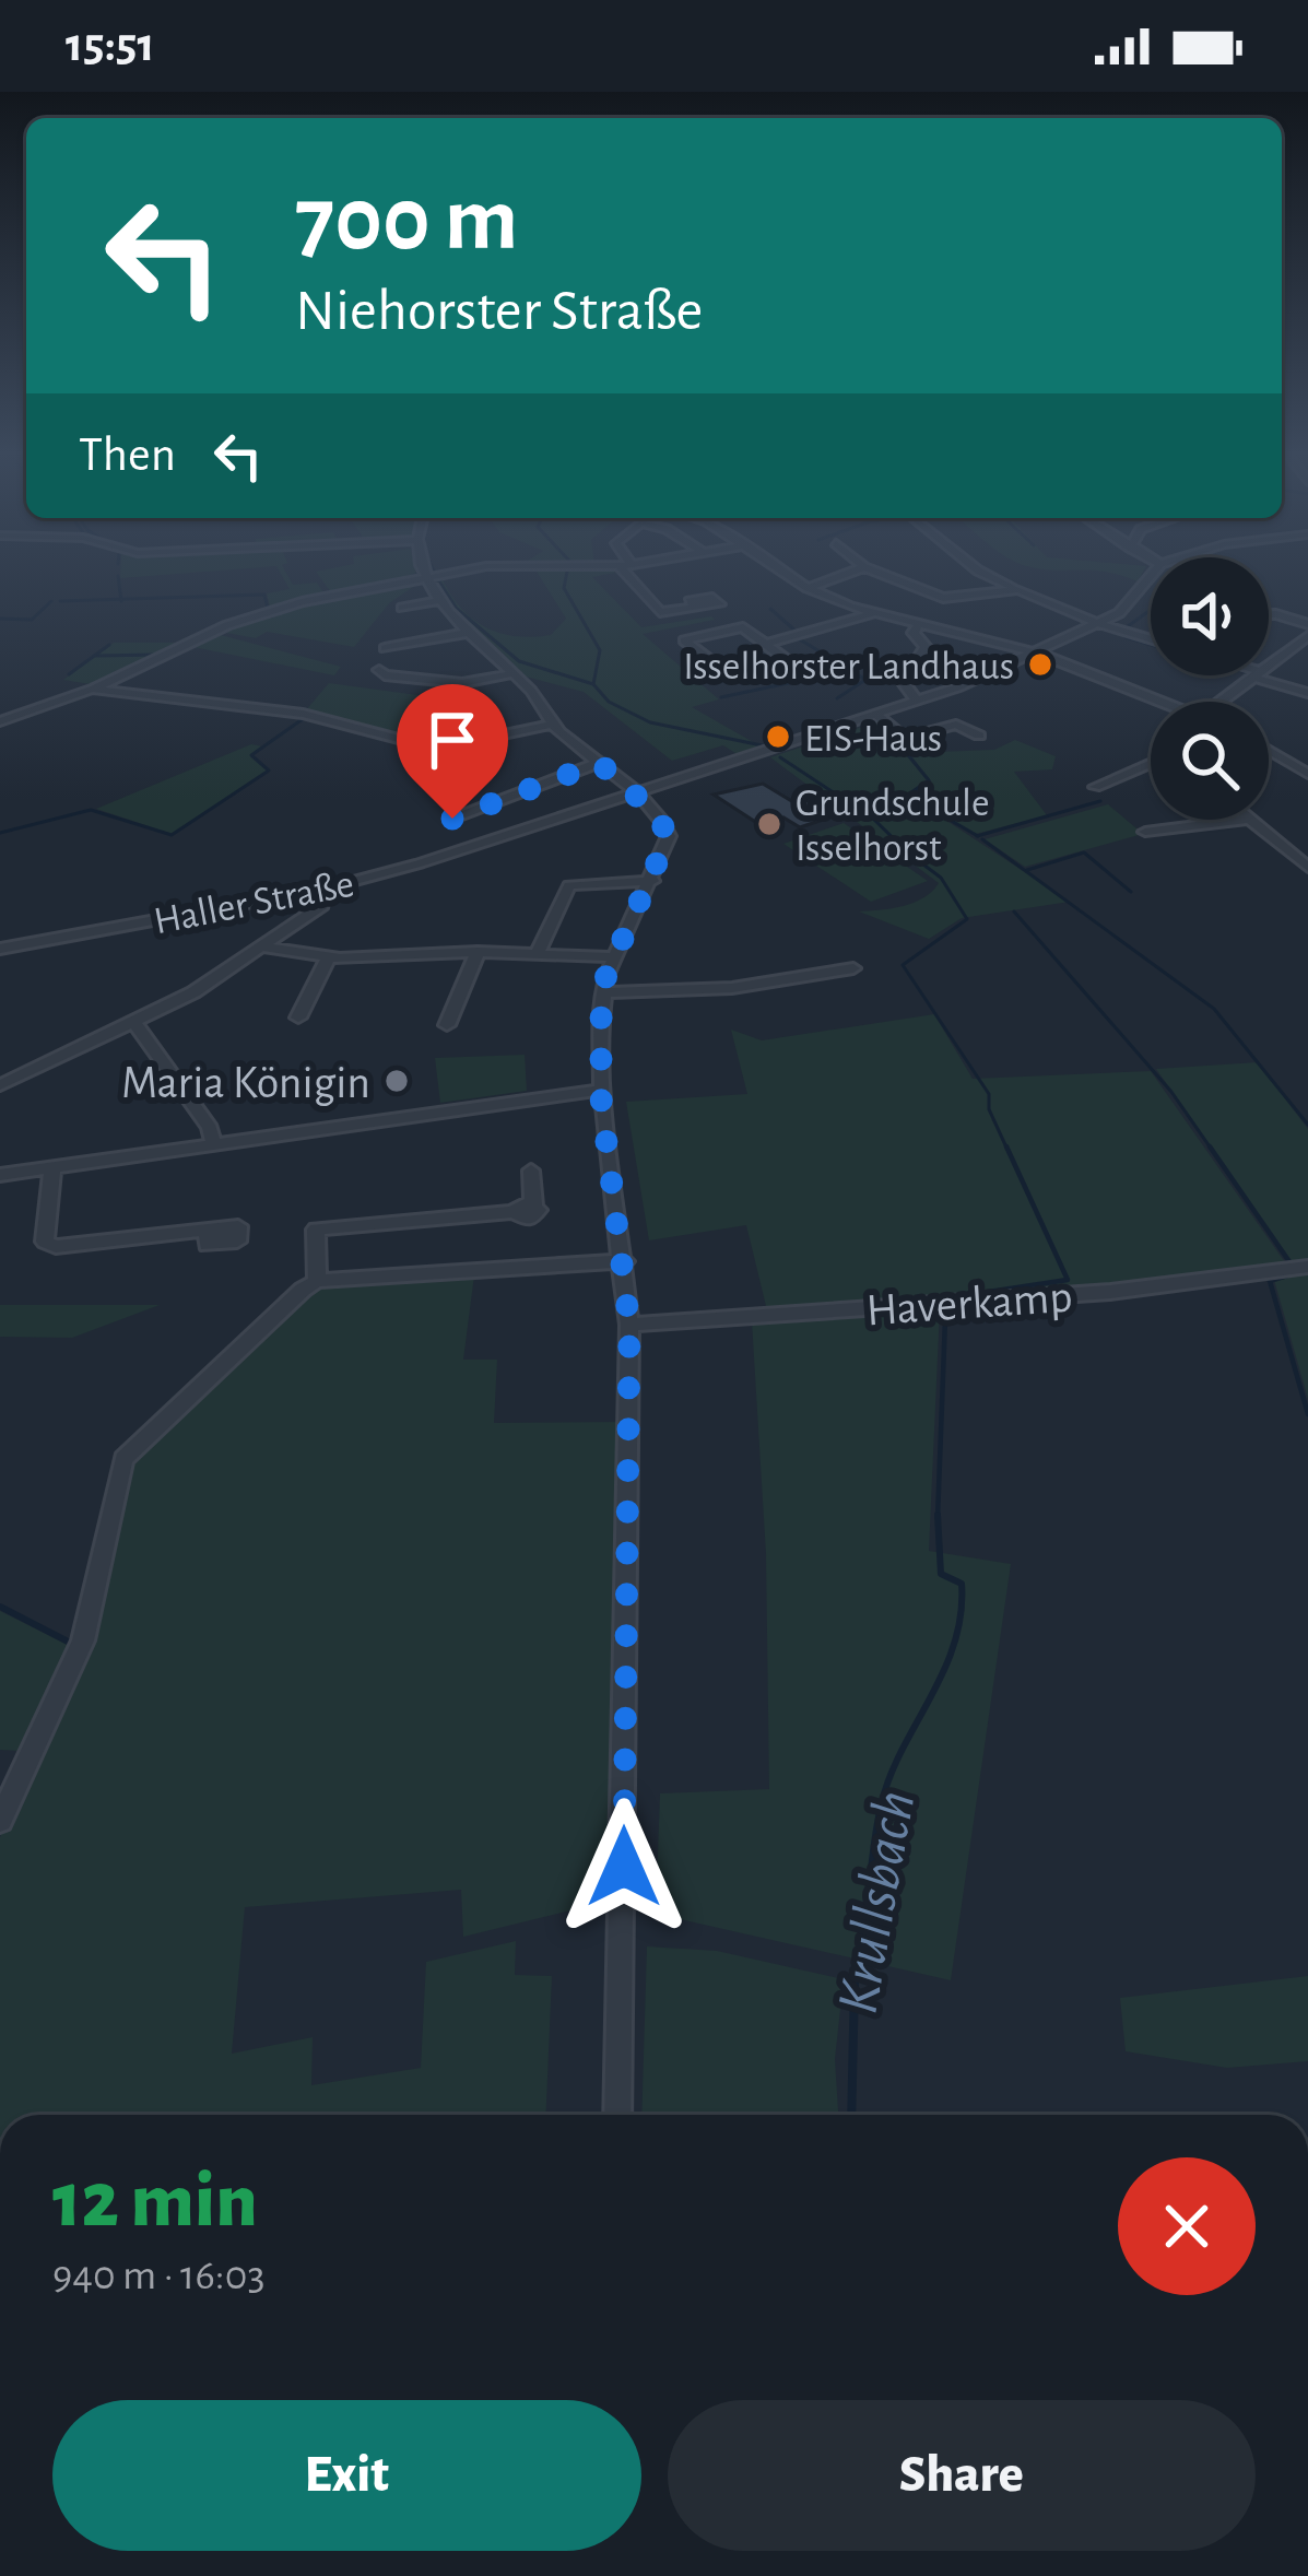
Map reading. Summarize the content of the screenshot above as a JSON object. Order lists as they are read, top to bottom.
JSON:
{
  "streets": {
    "street": ["Haller Straße", "Haverkamp"]
  },
  "water": ["Krullsbach"],
  "places": [
    "Isselhorster Landhaus",
    "EIS-Haus",
    "Grundschule Isselhorst",
    "Maria Königin"
  ],
  "page": {
    "status": "15:51",
    "turn": ["700 m", "Niehorster Straße"],
    "then": "Then",
    "heading": ["12 min", "940 m · 16:03"],
    "buttons": ["Exit", "Share"]
  }
}
